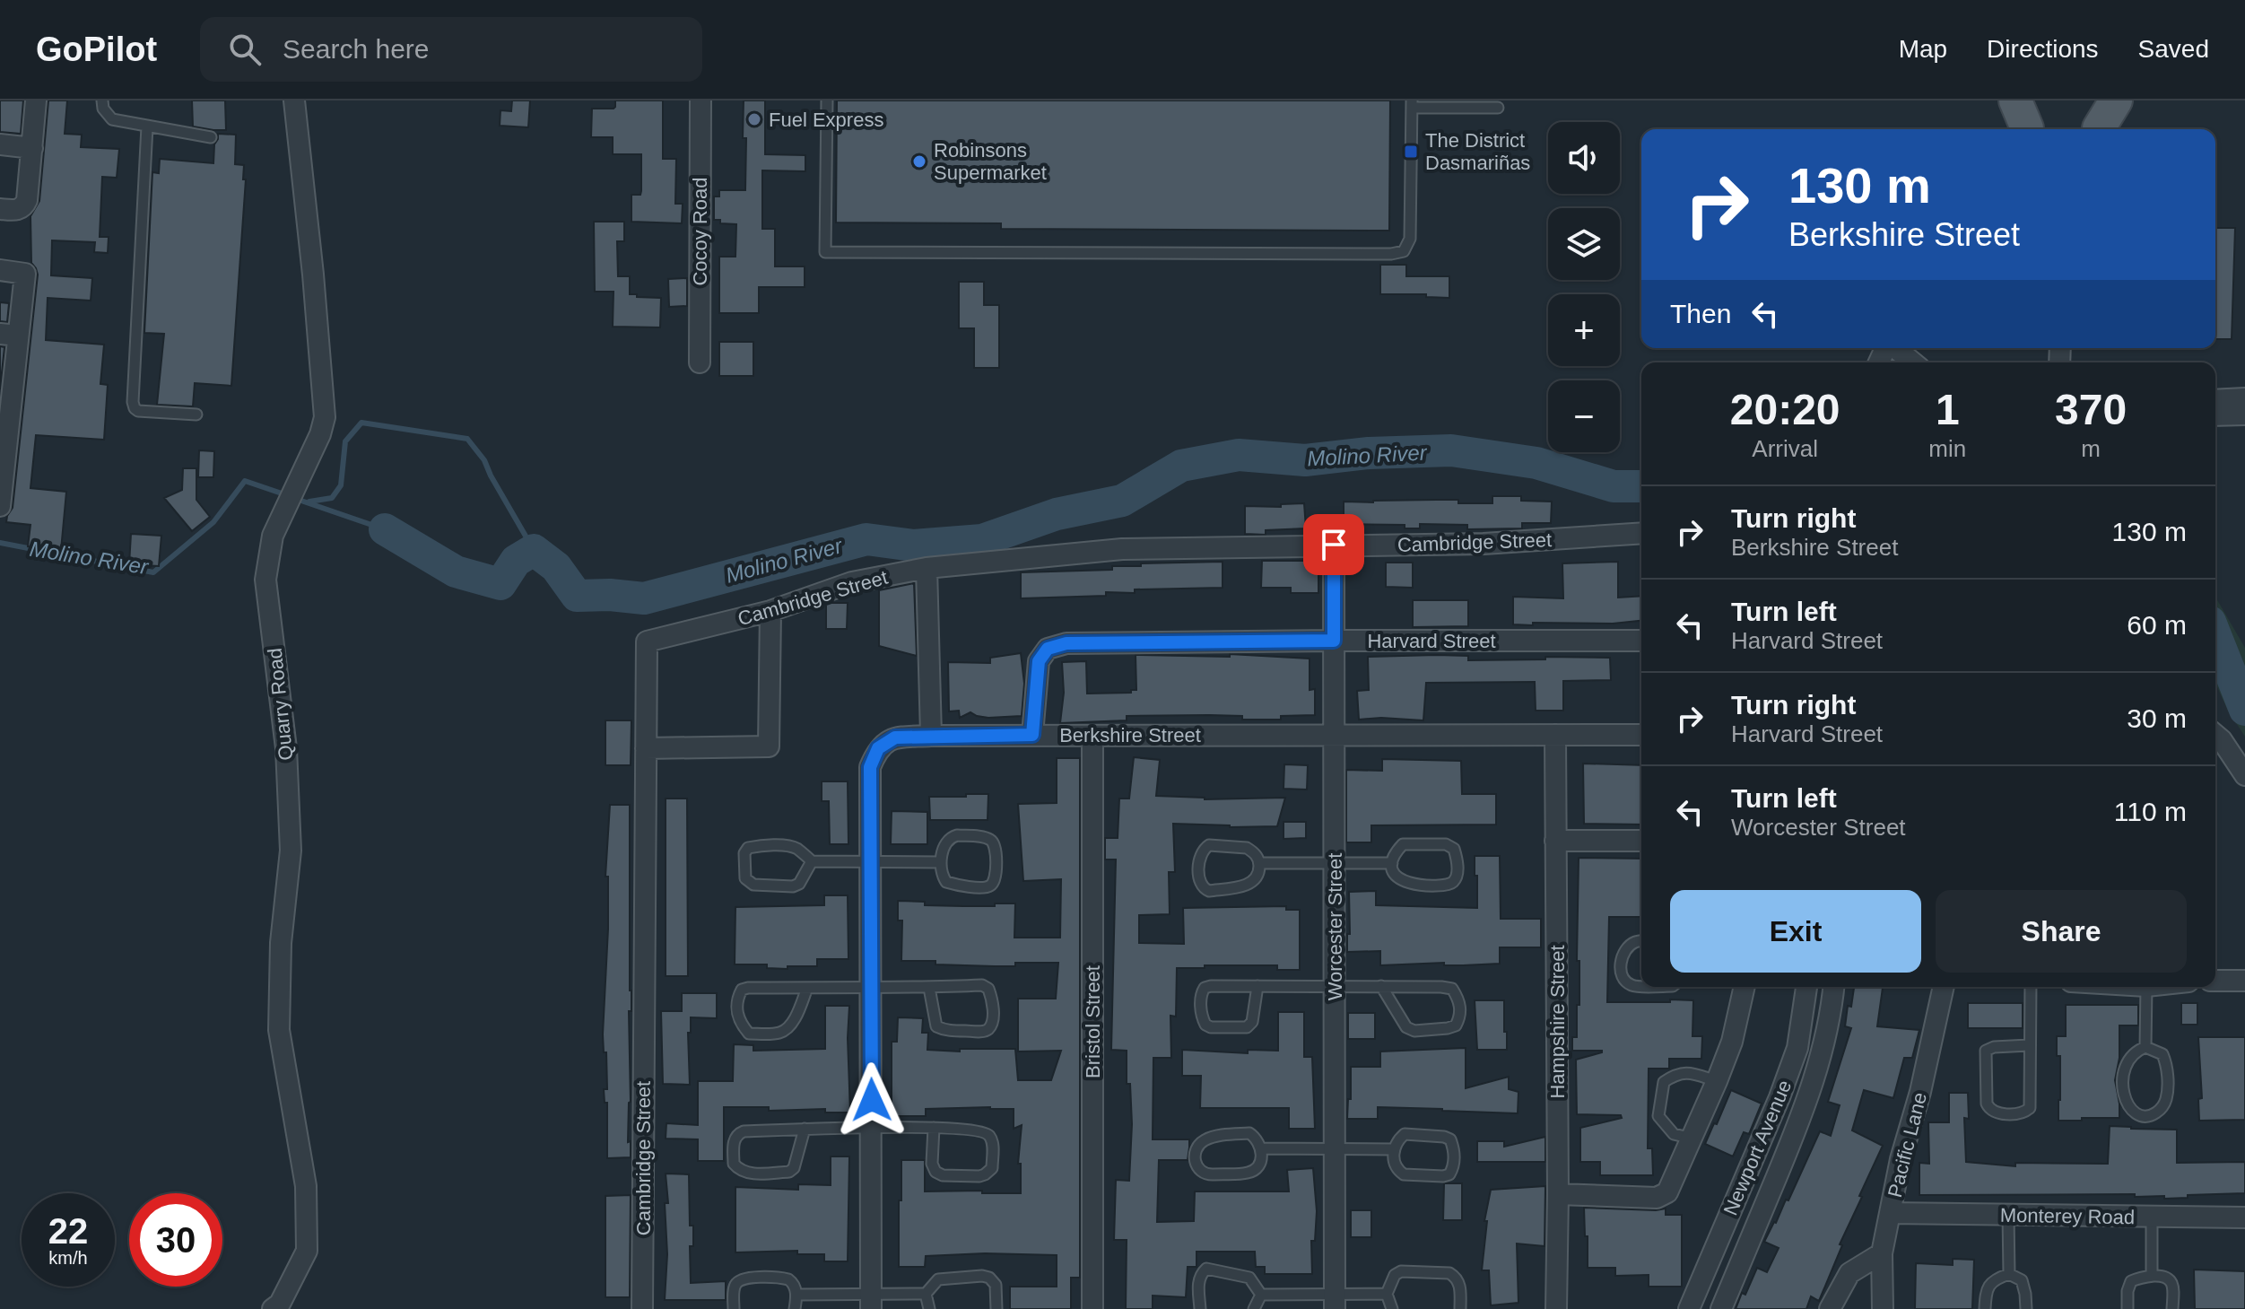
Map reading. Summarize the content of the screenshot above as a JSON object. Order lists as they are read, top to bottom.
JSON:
{
  "streets": {
    "street": [
      "Cocoy Road",
      "Cambridge Street",
      "Harvard Street",
      "Quarry Road",
      "Berkshire Street",
      "Worcester Street",
      "Bristol Street",
      "Hampshire Street",
      "Pacific Lane",
      "Newport Avenue",
      "Monterey Road"
    ]
  },
  "crossings": [
    ["Cambridge Street", "Worcester Street"],
    ["Harvard Street", "Berkshire Street"],
    ["Harvard Street", "Worcester Street"],
    ["Berkshire Street", "Worcester Street"],
    ["Berkshire Street", "Bristol Street"],
    ["Berkshire Street", "Hampshire Street"],
    ["Pacific Lane", "Monterey Road"]
  ],
  "water": ["Molino River"],
  "places": {
    "other": ["Fuel Express", "Robinsons Supermarket"],
    "transit": ["The District Dasmariñas"]
  },
  "page": {
    "header": "GoPilot",
    "search": "Search here",
    "nav": ["Map", "Directions", "Saved"],
    "map_buttons": ["+", "−"],
    "turn": ["130 m", "Berkshire Street"],
    "then": "Then",
    "eta": [
      "20:20",
      "Arrival",
      "1",
      "min",
      "370",
      "m"
    ],
    "list": [
      {
        "name": "Turn right",
        "note": "Berkshire Street",
        "value": "130 m"
      },
      {
        "name": "Turn left",
        "note": "Harvard Street",
        "value": "60 m"
      },
      {
        "name": "Turn right",
        "note": "Harvard Street",
        "value": "30 m"
      },
      {
        "name": "Turn left",
        "note": "Worcester Street",
        "value": "110 m"
      }
    ],
    "buttons": ["Exit", "Share"],
    "speed": "22 km/h",
    "limit": "30"
  }
}
